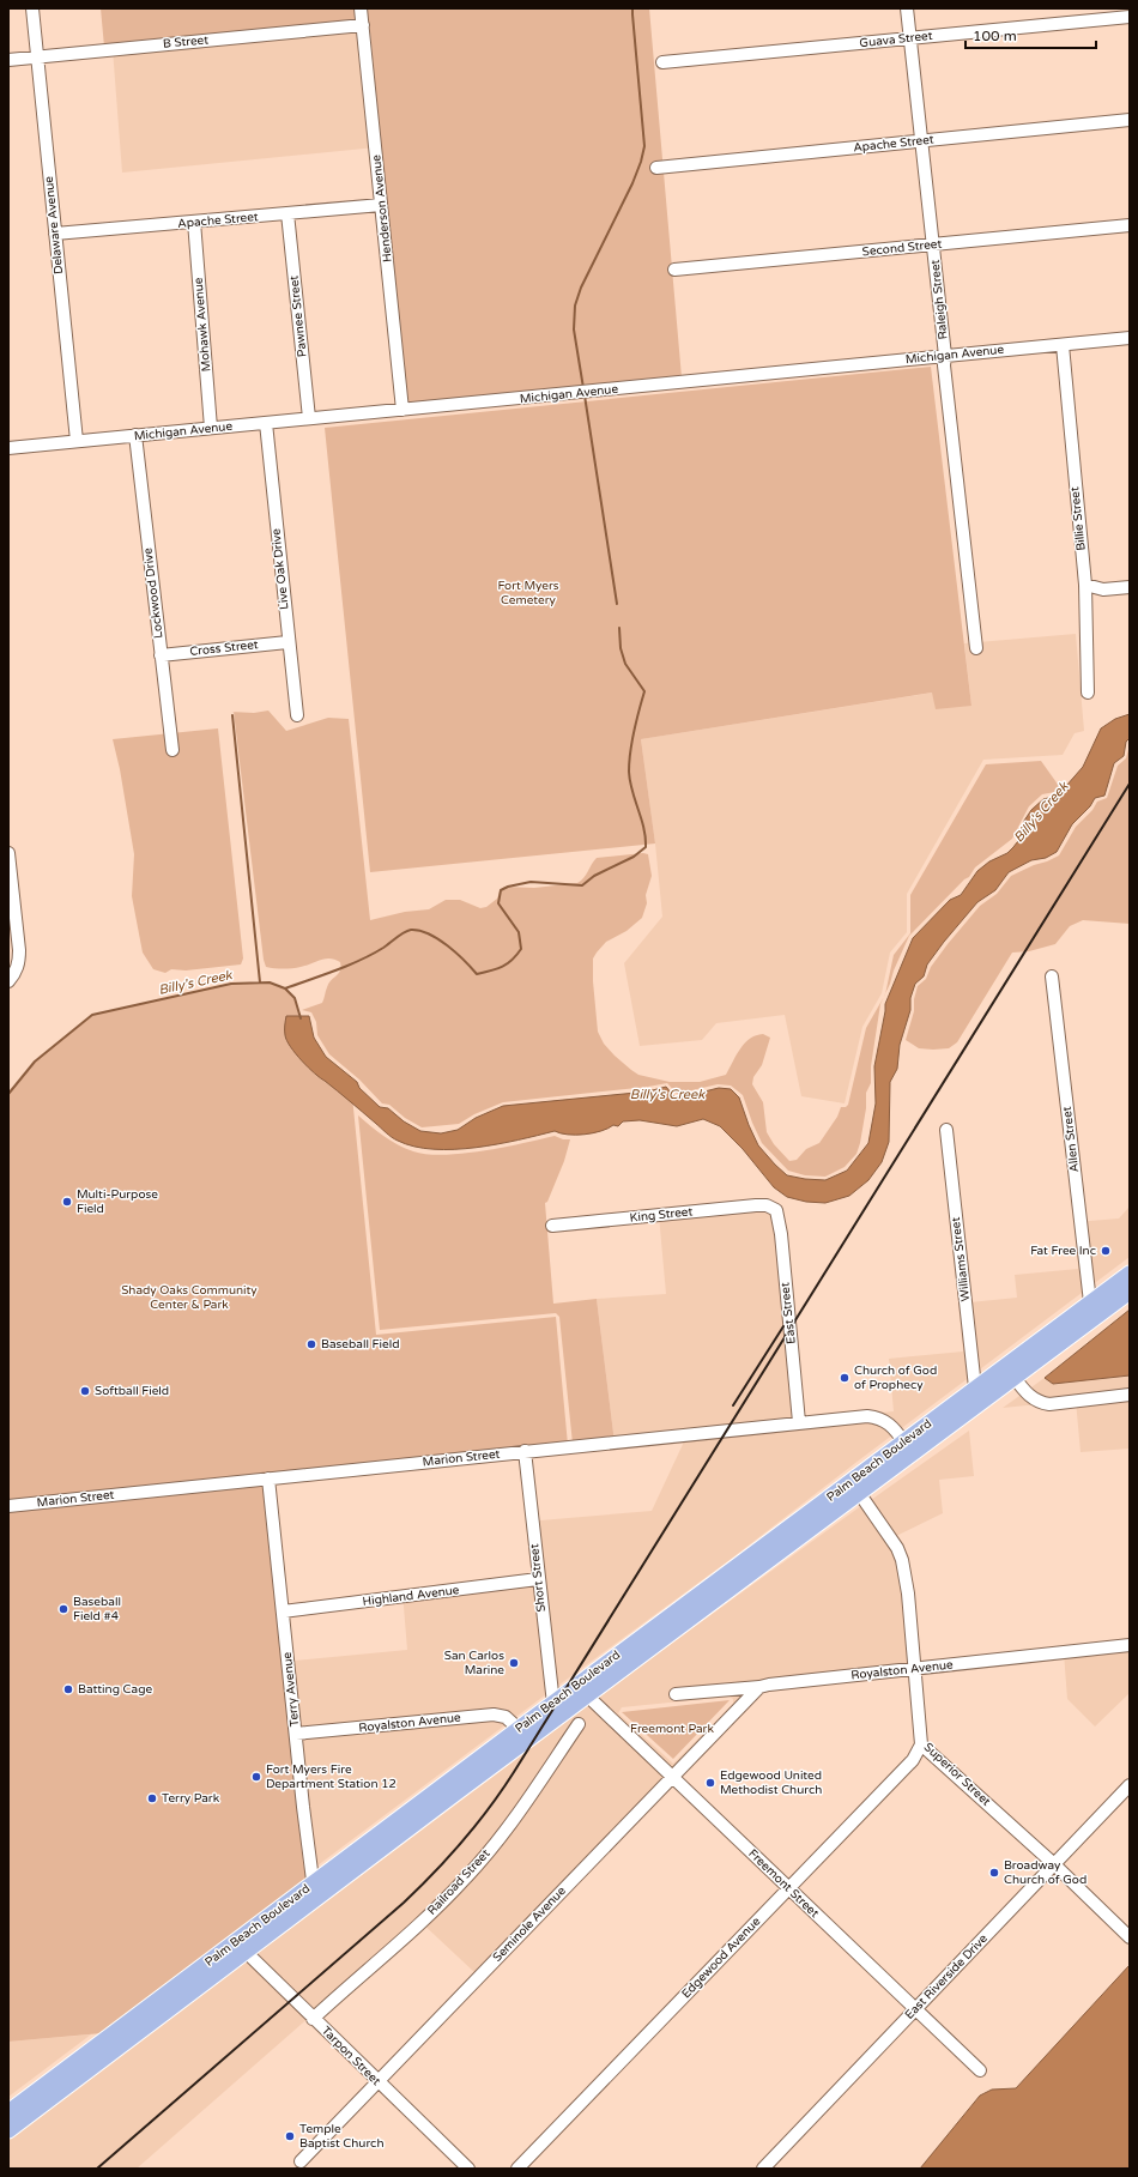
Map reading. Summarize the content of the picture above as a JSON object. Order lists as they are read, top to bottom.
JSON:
{
  "streets": {
    "main road": ["Palm Beach Boulevard"],
    "street": [
      "Guava Street",
      "B Street",
      "Apache Street",
      "Henderson Avenue",
      "Delaware Avenue",
      "Second Street",
      "Raleigh Street",
      "Pawnee Street",
      "Mohawk Avenue",
      "Michigan Avenue",
      "Billie Street",
      "Live Oak Drive",
      "Lockwood Drive",
      "Cross Street",
      "Allen Street",
      "King Street",
      "Williams Street",
      "East Street",
      "Marion Street",
      "Short Street",
      "Highland Avenue",
      "Royalston Avenue",
      "Terry Avenue",
      "Superior Street",
      "Railroad Street",
      "Freemont Street",
      "Seminole Avenue",
      "Edgewood Avenue",
      "East Riverside Drive",
      "Tarpon Street"
    ]
  },
  "crossings": [
    ["Guava Street", "Raleigh Street"],
    ["B Street", "Henderson Avenue"],
    ["B Street", "Delaware Avenue"],
    ["Apache Street", "Henderson Avenue"],
    ["Apache Street", "Delaware Avenue"],
    ["Apache Street", "Raleigh Street"],
    ["Apache Street", "Pawnee Street"],
    ["Apache Street", "Mohawk Avenue"],
    ["Henderson Avenue", "Michigan Avenue"],
    ["Delaware Avenue", "Michigan Avenue"],
    ["Second Street", "Raleigh Street"],
    ["Raleigh Street", "Michigan Avenue"],
    ["Pawnee Street", "Michigan Avenue"],
    ["Mohawk Avenue", "Michigan Avenue"],
    ["Michigan Avenue", "Billie Street"],
    ["Michigan Avenue", "Live Oak Drive"],
    ["Michigan Avenue", "Lockwood Drive"],
    ["Live Oak Drive", "Cross Street"],
    ["Lockwood Drive", "Cross Street"],
    ["Allen Street", "Palm Beach Boulevard"],
    ["King Street", "East Street"],
    ["Williams Street", "Palm Beach Boulevard"],
    ["East Street", "Marion Street"],
    ["Marion Street", "Palm Beach Boulevard"],
    ["Marion Street", "Short Street"],
    ["Marion Street", "Terry Avenue"],
    ["Palm Beach Boulevard", "Short Street"],
    ["Palm Beach Boulevard", "Royalston Avenue"],
    ["Palm Beach Boulevard", "Terry Avenue"],
    ["Palm Beach Boulevard", "Superior Street"],
    ["Palm Beach Boulevard", "Freemont Street"],
    ["Palm Beach Boulevard", "Tarpon Street"],
    ["Short Street", "Highland Avenue"],
    ["Highland Avenue", "Terry Avenue"],
    ["Royalston Avenue", "Terry Avenue"],
    ["Royalston Avenue", "Superior Street"],
    ["Royalston Avenue", "Seminole Avenue"],
    ["Superior Street", "Edgewood Avenue"],
    ["Superior Street", "East Riverside Drive"],
    ["Railroad Street", "Tarpon Street"],
    ["Freemont Street", "Seminole Avenue"],
    ["Freemont Street", "Edgewood Avenue"],
    ["Freemont Street", "East Riverside Drive"],
    ["Seminole Avenue", "Tarpon Street"]
  ],
  "water": ["Billy's Creek"],
  "parks": ["Fort Myers Cemetery", "Shady Oaks Community Center & Park", "Freemont Park"],
  "places": [
    "Multi-Purpose Field",
    "Fat Free Inc",
    "Baseball Field",
    "Church of God of Prophecy",
    "Softball Field",
    "Baseball Field #4",
    "San Carlos Marine",
    "Batting Cage",
    "Fort Myers Fire Department Station 12",
    "Edgewood United Methodist Church",
    "Terry Park",
    "Broadway Church of God",
    "Temple Baptist Church"
  ],
  "scale_bar": "100 m"
}
